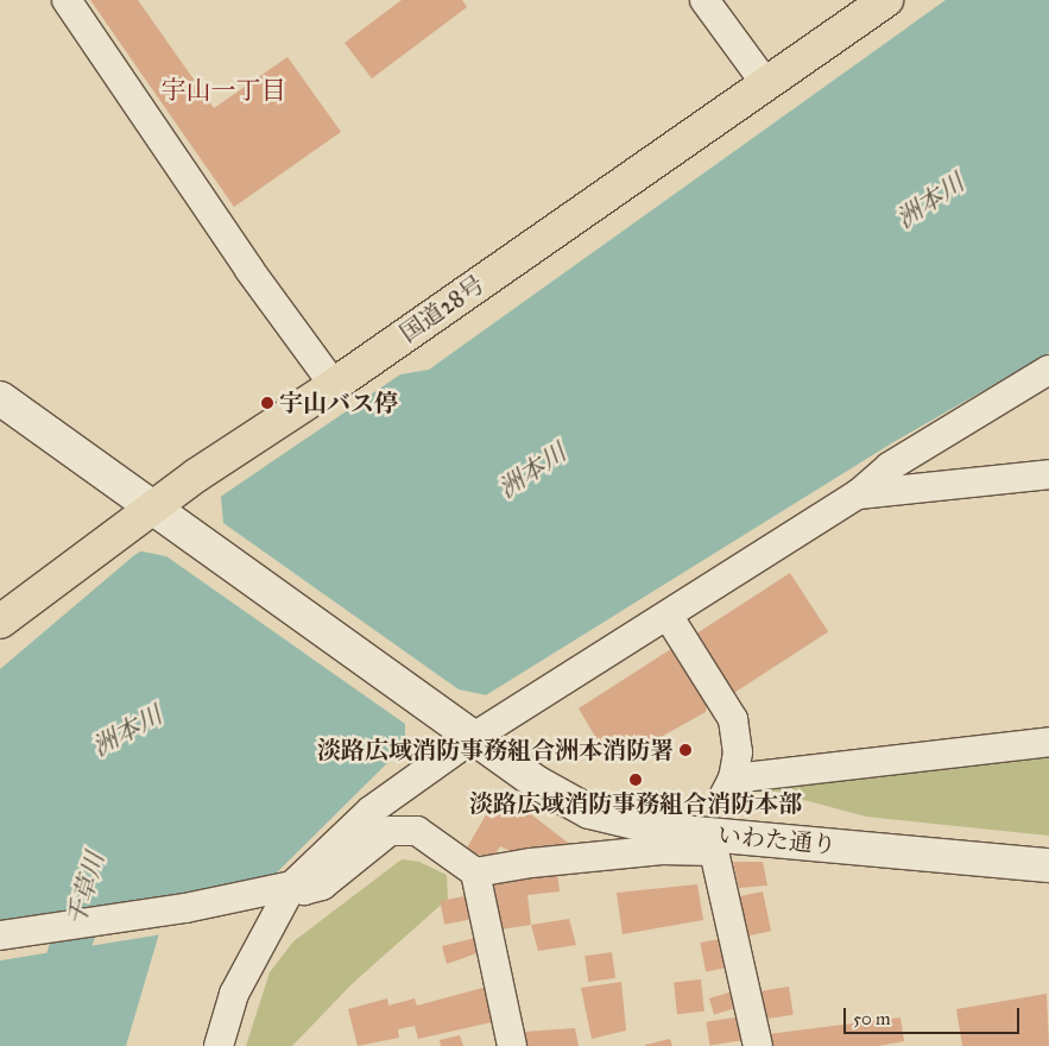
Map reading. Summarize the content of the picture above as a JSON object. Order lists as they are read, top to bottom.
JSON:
{
  "streets": {
    "highway": ["国道28号"],
    "street": ["いわた通り"]
  },
  "crossings": [
    ["国道28号", "いわた通り"]
  ],
  "districts": ["宇山一丁目"],
  "water": ["洲本川", "千草川"],
  "places": ["宇山バス停", "淡路広域消防事務組合洲本消防署", "淡路広域消防事務組合消防本部"],
  "scale_bar": "50 m"
}
